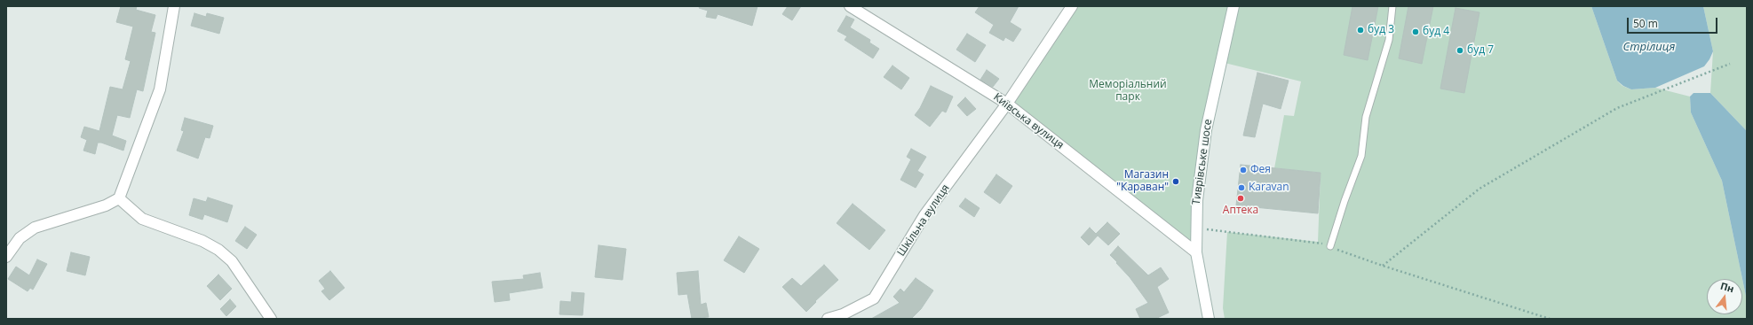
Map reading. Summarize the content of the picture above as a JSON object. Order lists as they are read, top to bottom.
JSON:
{
  "streets": {
    "street": ["Київська вулиця", "Тиврівське шосе", "Шкільна вулиця"]
  },
  "crossings": [
    ["Київська вулиця", "Тиврівське шосе"],
    ["Київська вулиця", "Шкільна вулиця"]
  ],
  "water": ["Стрілиця"],
  "parks": ["Меморіальний парк"],
  "places": [
    "буд 3",
    "буд 4",
    "буд 7",
    "Фея",
    "Магазин \"Караван\"",
    "Karavan",
    "Аптека"
  ],
  "scale_bar": "50 m",
  "north": "top"
}
